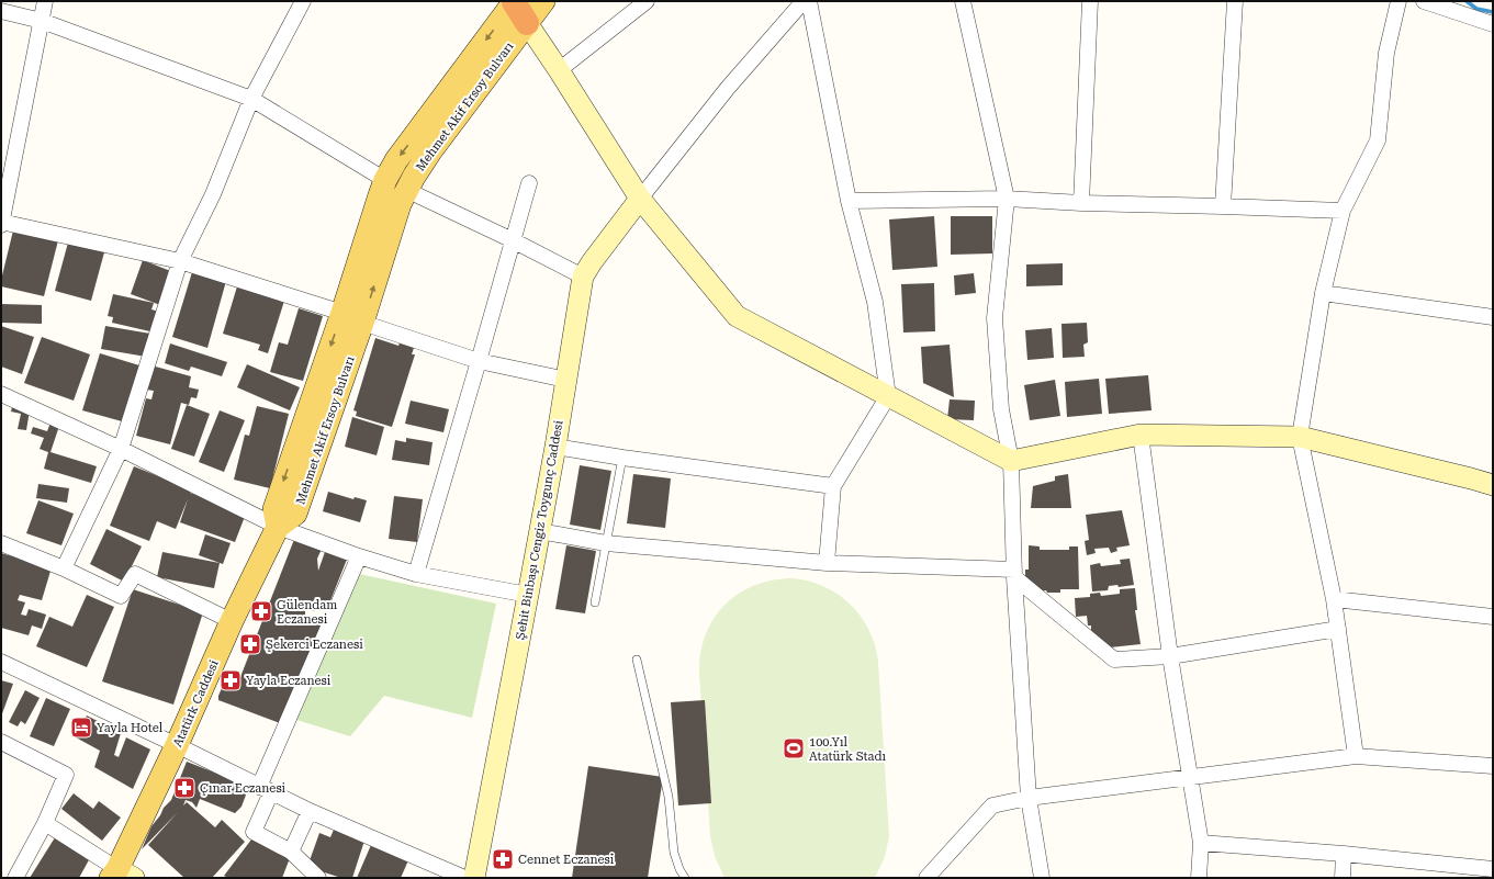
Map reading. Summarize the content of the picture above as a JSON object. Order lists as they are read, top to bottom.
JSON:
{
  "streets": {
    "main road": ["Mehmet Akif Ersoy Bulvarı", "Atatürk Caddesi"],
    "street": ["Şehit Binbaşı Cengiz Toygunç Caddesi"]
  },
  "crossings": [
    ["Mehmet Akif Ersoy Bulvarı", "Atatürk Caddesi"]
  ],
  "places": {
    "pharmacy": [
      "Gülendam Eczanesi",
      "Şekerci Eczanesi",
      "Yayla Eczanesi",
      "Çınar Eczanesi",
      "Cennet Eczanesi"
    ],
    "hotel": ["Yayla Hotel"],
    "sports": ["100.Yıl Atatürk Stadı"]
  }
}
